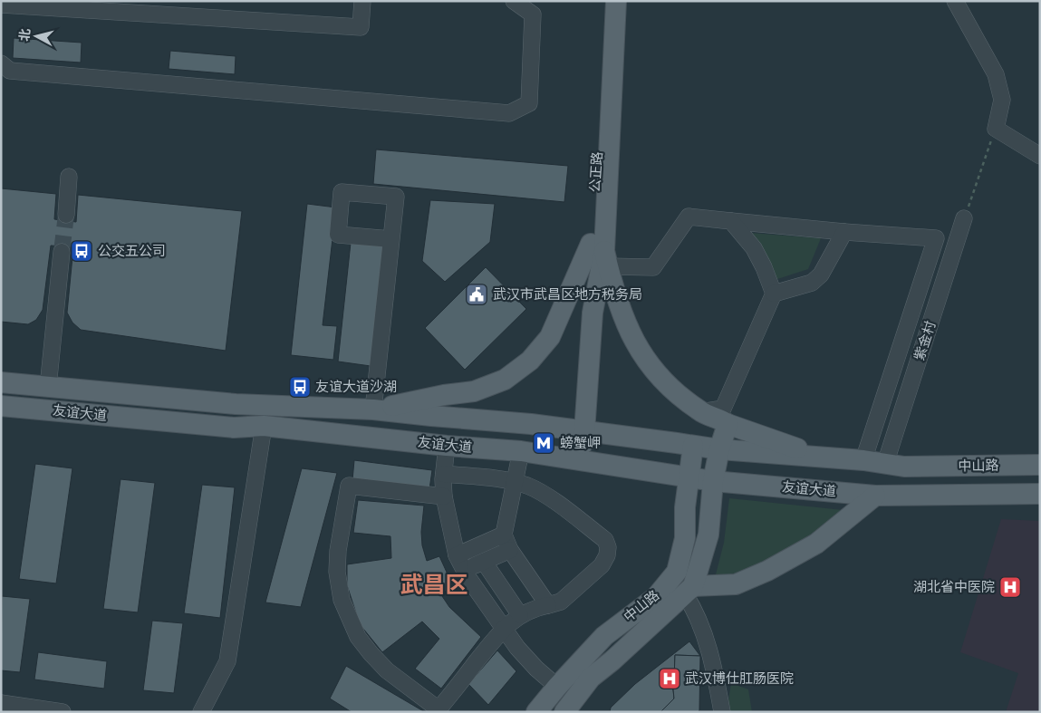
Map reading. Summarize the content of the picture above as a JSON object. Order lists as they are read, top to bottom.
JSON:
{
  "streets": {
    "main road": ["公正路", "友谊大道", "中山路"],
    "street": ["紫金村"]
  },
  "crossings": [
    ["公正路", "友谊大道"],
    ["紫金村", "中山路"],
    ["友谊大道", "中山路"]
  ],
  "districts": ["武昌区"],
  "places": {
    "bus stop": ["公交五公司", "友谊大道沙湖"],
    "public building": ["武汉市武昌区地方税务局"],
    "metro station": ["螃蟹岬"],
    "hospital": ["湖北省中医院", "武汉博仕肛肠医院"]
  },
  "north": "left"
}
